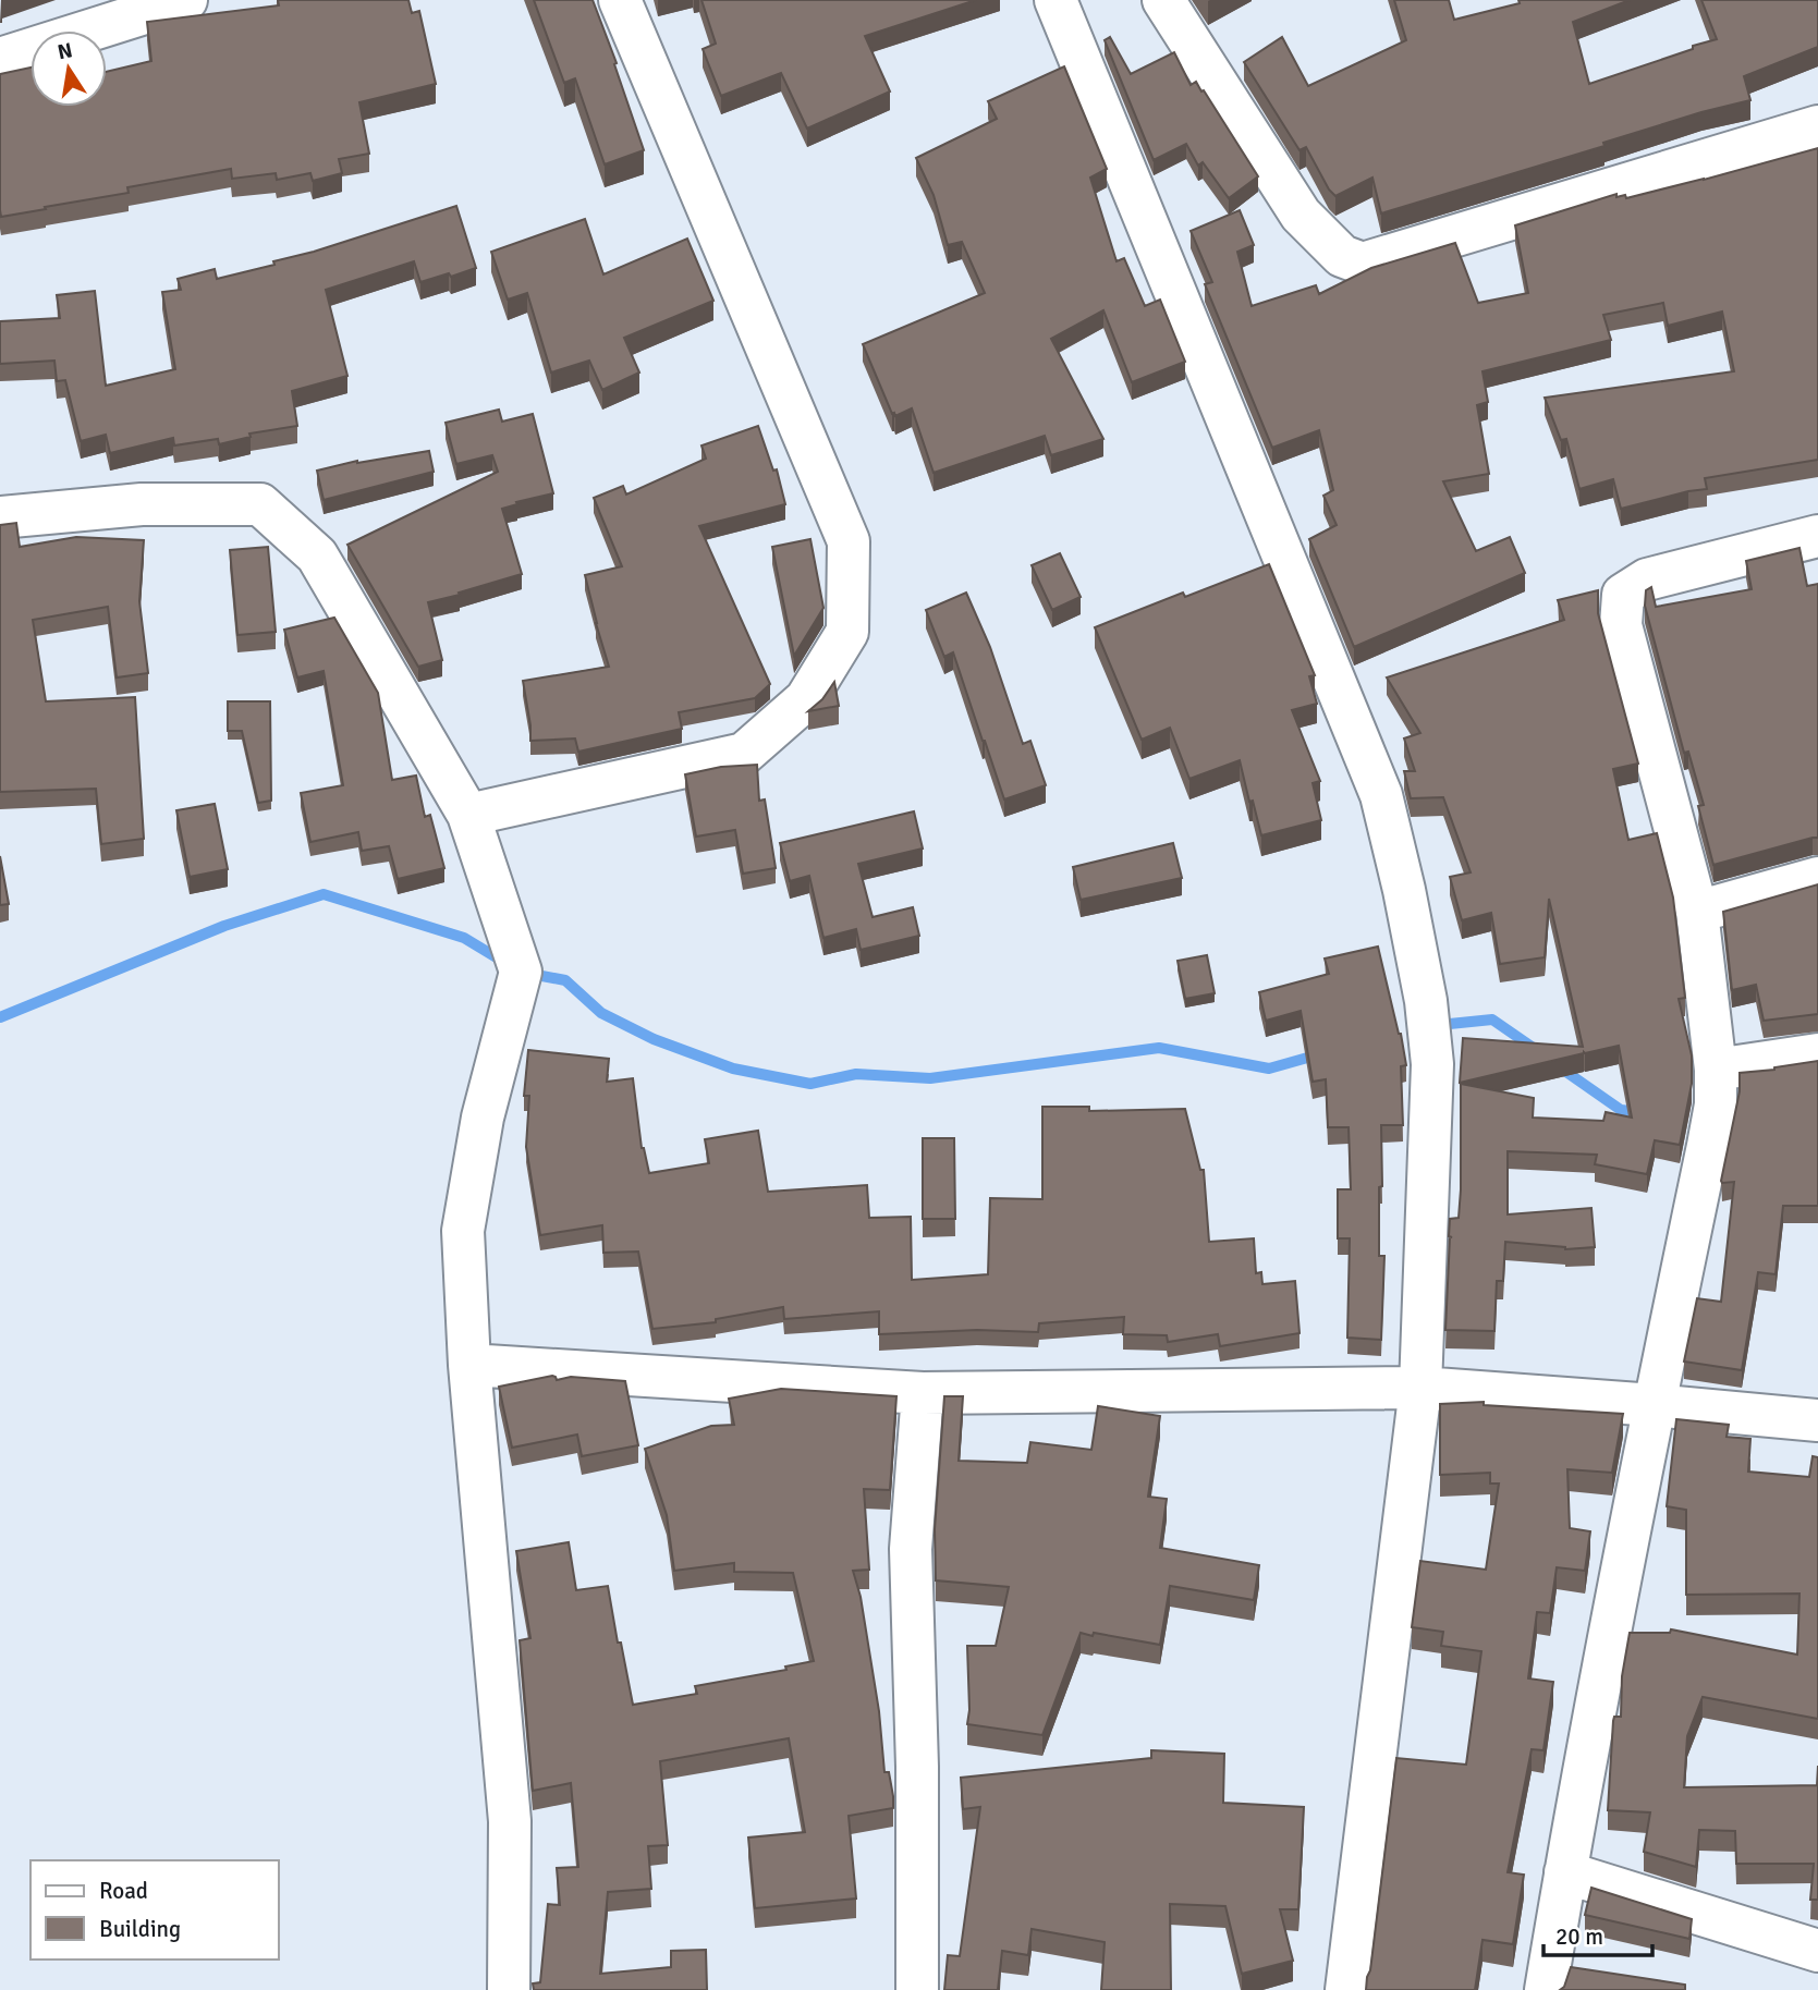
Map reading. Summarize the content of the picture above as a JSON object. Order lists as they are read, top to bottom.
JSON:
{
  "legend": ["Road", "Building"],
  "scale_bar": "20 m",
  "north": "top"
}
